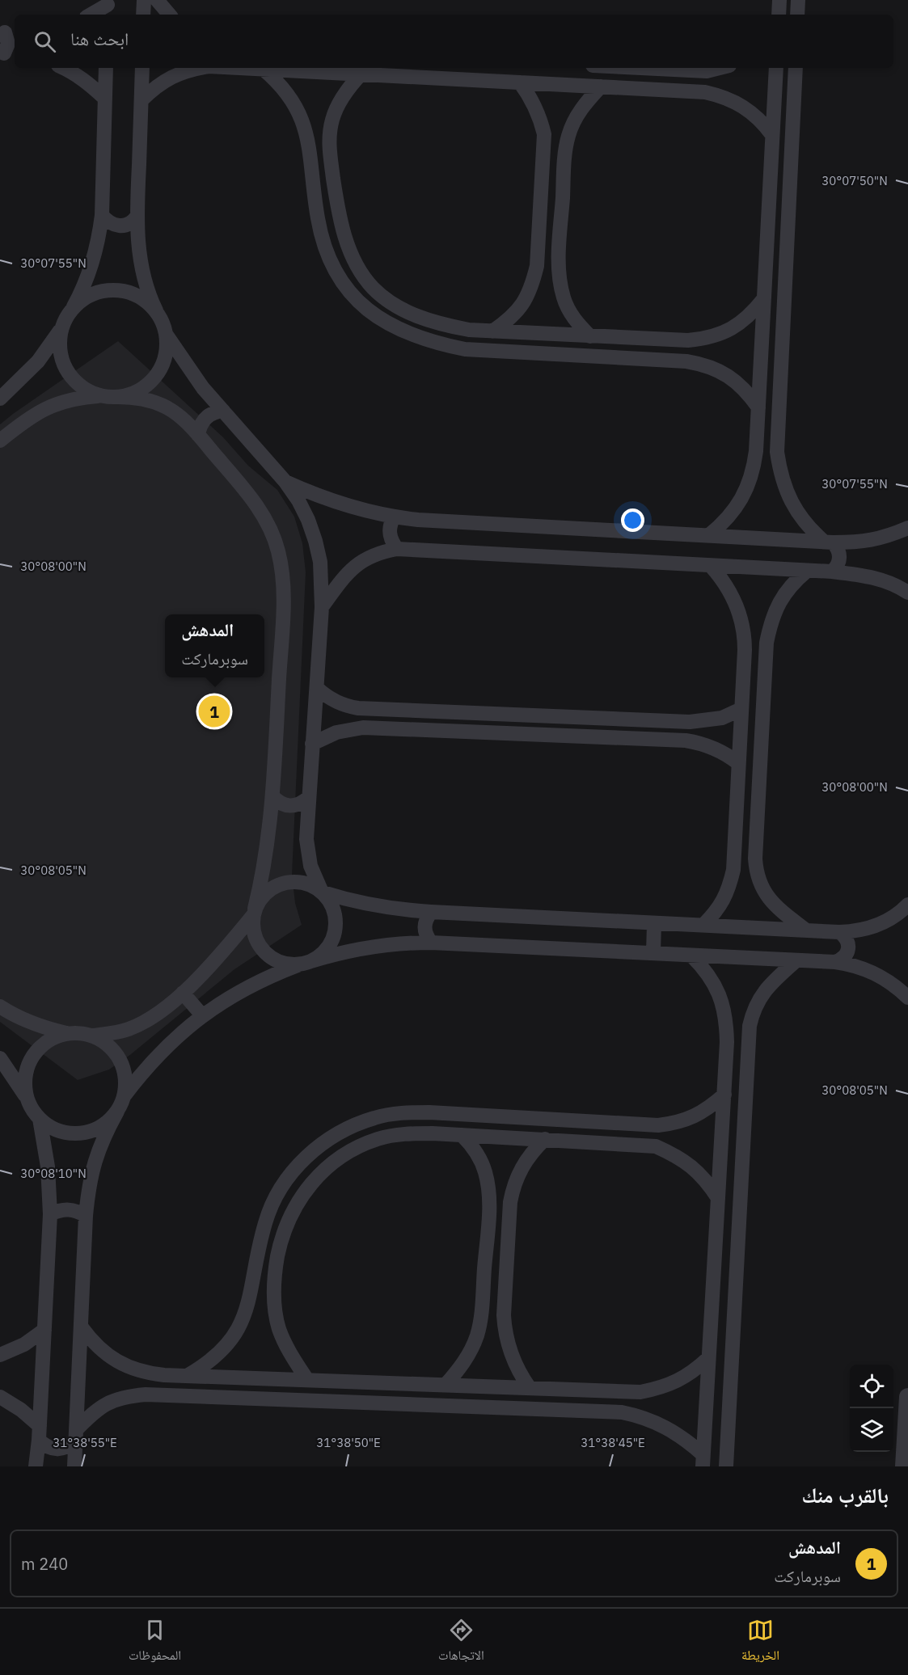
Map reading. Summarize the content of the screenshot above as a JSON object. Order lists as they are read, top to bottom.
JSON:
{
  "page": {
    "search": "ابحث هنا",
    "popup": ["المدهش", "سوبرماركت"],
    "pins": "1",
    "heading": "بالقرب منك",
    "list": [
      {
        "mark": "1",
        "name": "المدهش",
        "note": "سوبرماركت",
        "value": "240 m"
      }
    ],
    "nav": ["الخريطة", "الاتجاهات", "المحفوظات"]
  },
  "coordinates": [
    "30°07'50\"N",
    "30°07'55\"N",
    "30°08'00\"N",
    "30°08'05\"N",
    "30°08'10\"N",
    "31°38'55\"E",
    "31°38'50\"E",
    "31°38'45\"E"
  ]
}
